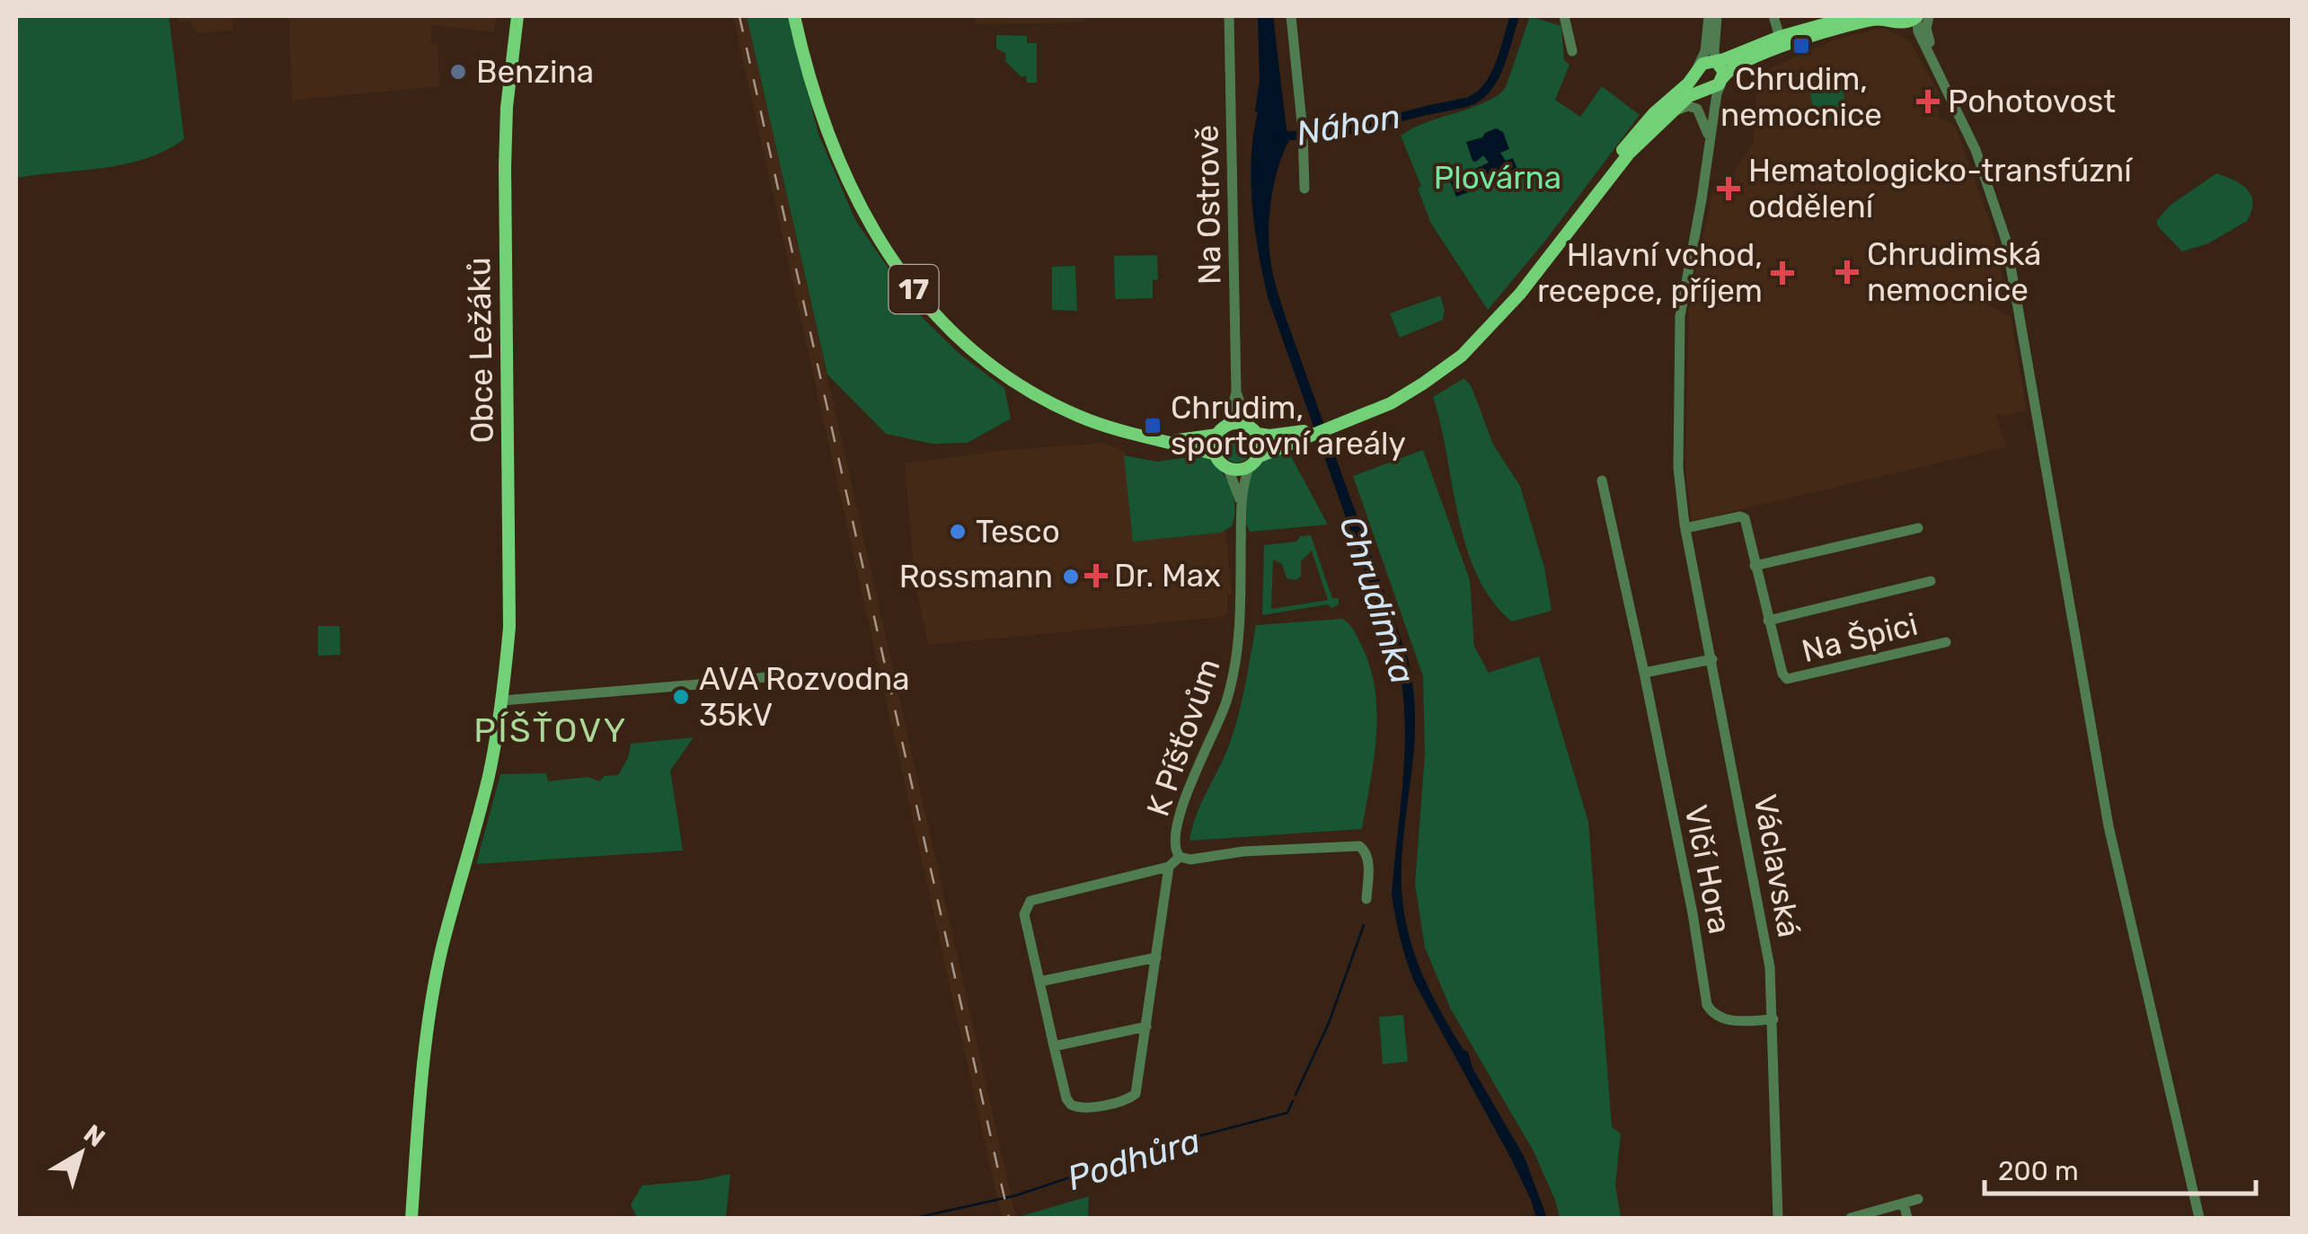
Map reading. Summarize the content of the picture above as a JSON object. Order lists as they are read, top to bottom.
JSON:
{
  "streets": {
    "main road": ["17", "Obce Ležáků"],
    "street": [
      "Na Ostrově",
      "Na Špici",
      "K Píšťovům",
      "Václavská",
      "Vlčí Hora"
    ]
  },
  "crossings": [
    ["Na Ostrově", "17"],
    ["17", "Václavská"],
    ["Václavská", "Vlčí Hora"]
  ],
  "districts": ["PÍŠŤOVY"],
  "water": ["Náhon", "Chrudimka", "Podhůra"],
  "parks": ["Plovárna"],
  "places": {
    "transit": ["Chrudim, nemocnice", "Chrudim, sportovní areály"],
    "other": [
      "Benzina",
      "Tesco",
      "Rossmann",
      "AVA Rozvodna 35kV"
    ],
    "health": [
      "Pohotovost",
      "Hematologicko-transfúzní oddělení",
      "Chrudimská nemocnice",
      "Hlavní vchod, recepce, příjem",
      "Dr. Max"
    ]
  },
  "scale_bar": "200 m",
  "north": "top right"
}
